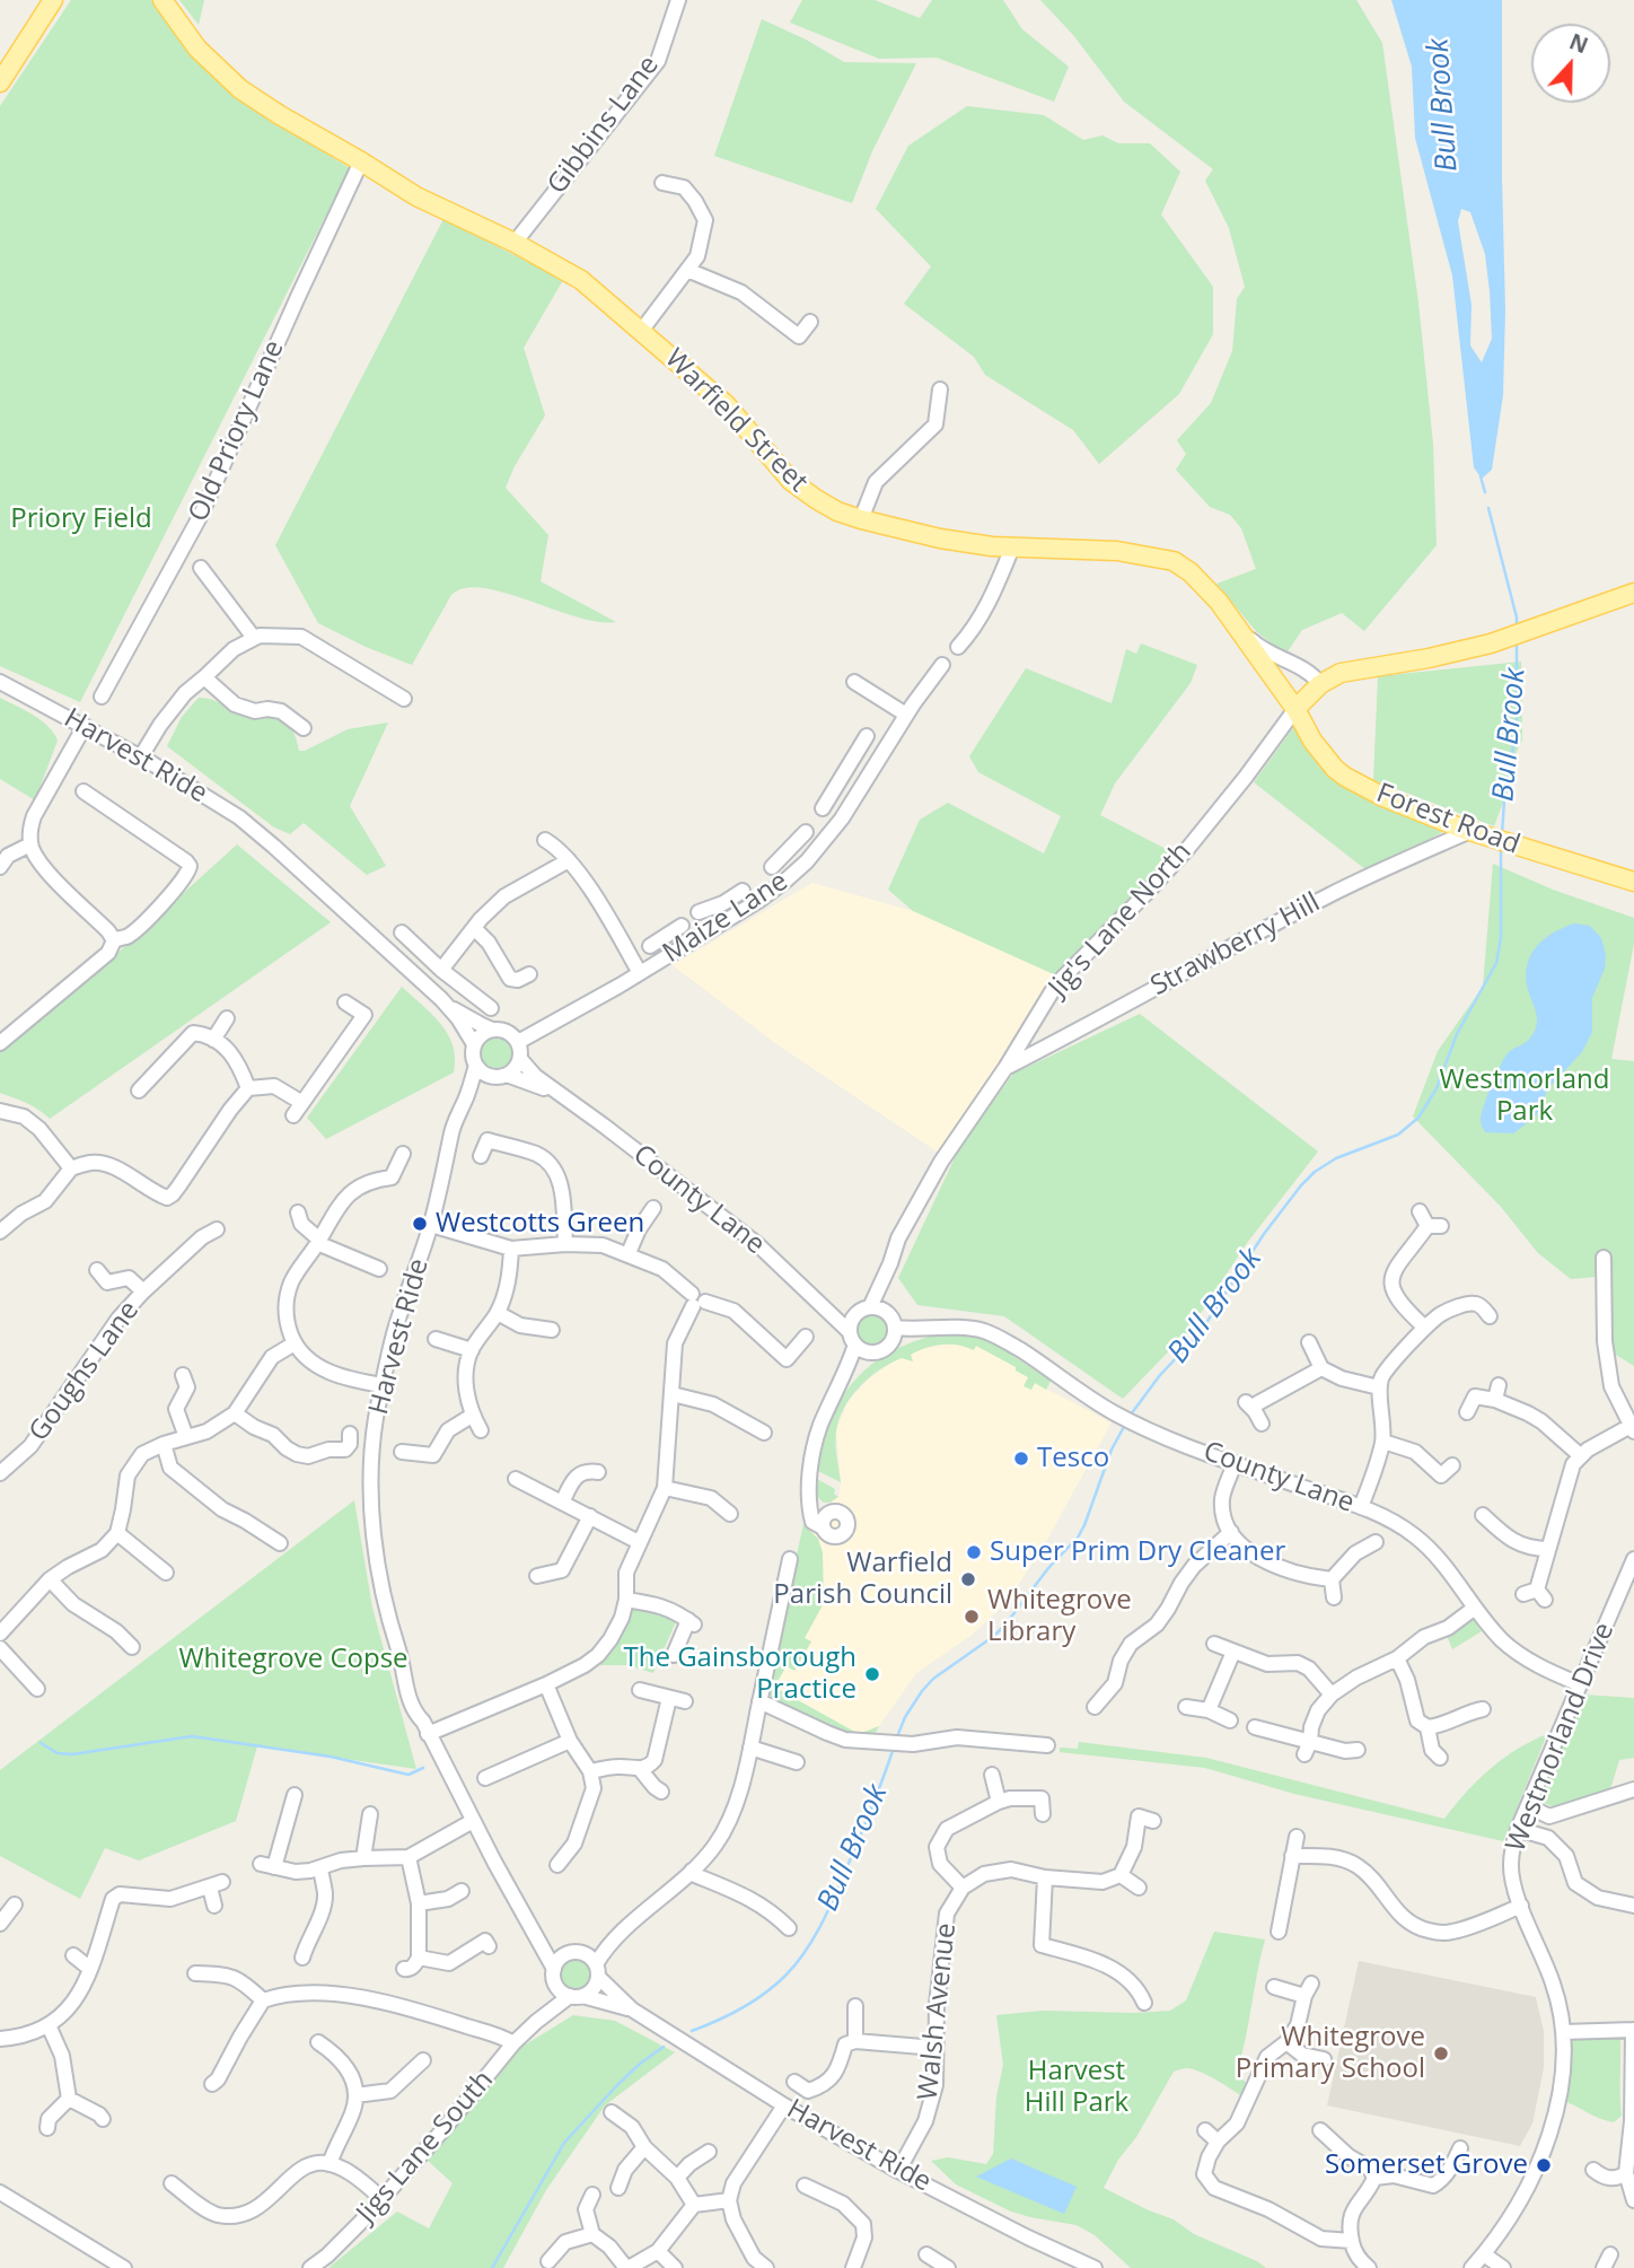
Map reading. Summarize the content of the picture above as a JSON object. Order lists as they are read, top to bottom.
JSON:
{
  "streets": {
    "main road": ["Warfield Street", "Forest Road"],
    "street": [
      "Gibbins Lane",
      "Old Priory Lane",
      "Harvest Ride",
      "Maize Lane",
      "Jig's Lane North",
      "Strawberry Hill",
      "County Lane",
      "Goughs Lane",
      "Westmorland Drive",
      "Walsh Avenue",
      "Jigs Lane South"
    ]
  },
  "crossings": [
    ["Gibbins Lane", "Warfield Street"],
    ["Warfield Street", "Old Priory Lane"],
    ["Warfield Street", "Forest Road"],
    ["Warfield Street", "Jig's Lane North"],
    ["Harvest Ride", "Maize Lane"],
    ["Harvest Ride", "County Lane"],
    ["Harvest Ride", "Walsh Avenue"],
    ["Harvest Ride", "Jigs Lane South"],
    ["Forest Road", "Jig's Lane North"],
    ["Forest Road", "Strawberry Hill"],
    ["Maize Lane", "County Lane"],
    ["Jig's Lane North", "Strawberry Hill"],
    ["Jig's Lane North", "County Lane"],
    ["County Lane", "Westmorland Drive"]
  ],
  "water": ["Bull Brook"],
  "parks": [
    "Priory Field",
    "Westmorland Park",
    "Whitegrove Copse",
    "Harvest Hill Park"
  ],
  "places": [
    "Westcotts Green",
    "Tesco",
    "Super Prim Dry Cleaner",
    "Warfield Parish Council",
    "Whitegrove Library",
    "The Gainsborough Practice",
    "Whitegrove Primary School",
    "Somerset Grove"
  ],
  "north": "top"
}
